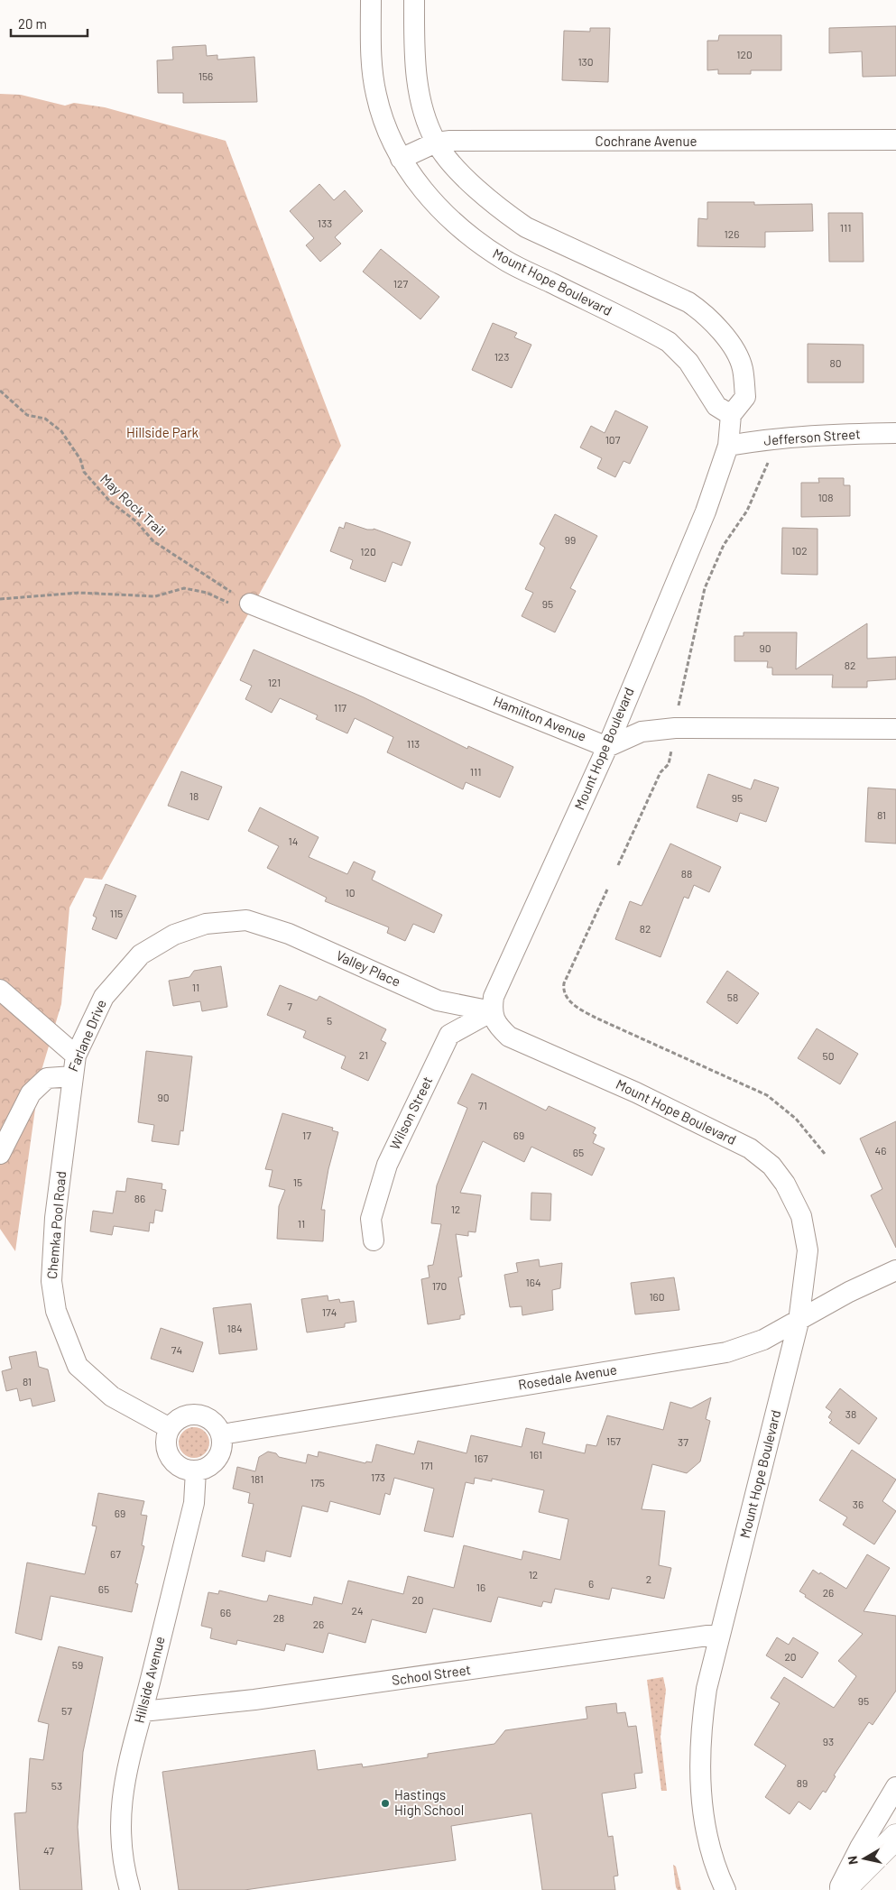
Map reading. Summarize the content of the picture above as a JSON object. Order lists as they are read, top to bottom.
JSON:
{
  "streets": {
    "street": [
      "Cochrane Avenue",
      "Mount Hope Boulevard",
      "Jefferson Street",
      "Hamilton Avenue",
      "Valley Place",
      "Farlane Drive",
      "Wilson Street",
      "Chemka Pool Road",
      "Rosedale Avenue",
      "School Street",
      "Hillside Avenue"
    ],
    "path": ["May Rock Trail"]
  },
  "crossings": [
    ["Cochrane Avenue", "Mount Hope Boulevard"],
    ["Mount Hope Boulevard", "Jefferson Street"],
    ["Mount Hope Boulevard", "Hamilton Avenue"],
    ["Mount Hope Boulevard", "Valley Place"],
    ["Mount Hope Boulevard", "Wilson Street"],
    ["Mount Hope Boulevard", "Rosedale Avenue"],
    ["Mount Hope Boulevard", "School Street"],
    ["May Rock Trail", "Hamilton Avenue"],
    ["Valley Place", "Farlane Drive"],
    ["Valley Place", "Wilson Street"],
    ["Farlane Drive", "Chemka Pool Road"],
    ["Chemka Pool Road", "Rosedale Avenue"],
    ["Chemka Pool Road", "Hillside Avenue"],
    ["Rosedale Avenue", "Hillside Avenue"],
    ["School Street", "Hillside Avenue"]
  ],
  "parks": ["Hillside Park"],
  "places": ["Hastings High School"],
  "house_numbers": [
    "120",
    "130",
    "156",
    "133",
    "111",
    "126",
    "127",
    "123",
    "80",
    "107",
    "108",
    "99",
    "102",
    "120",
    "95",
    "90",
    "82",
    "121",
    "117",
    "113",
    "111",
    "18",
    "95",
    "81",
    "14",
    "88",
    "10",
    "115",
    "82",
    "11",
    "58",
    "7",
    "5",
    "21",
    "50",
    "90",
    "71",
    "17",
    "69",
    "46",
    "65",
    "15",
    "86",
    "12",
    "11",
    "164",
    "170",
    "160",
    "174",
    "184",
    "74",
    "81",
    "38",
    "157",
    "37",
    "161",
    "167",
    "171",
    "173",
    "181",
    "175",
    "36",
    "69",
    "67",
    "12",
    "2",
    "6",
    "16",
    "65",
    "26",
    "20",
    "24",
    "66",
    "28",
    "26",
    "20",
    "59",
    "95",
    "57",
    "93",
    "89",
    "53",
    "47"
  ],
  "scale_bar": "20 m",
  "north": "left"
}
